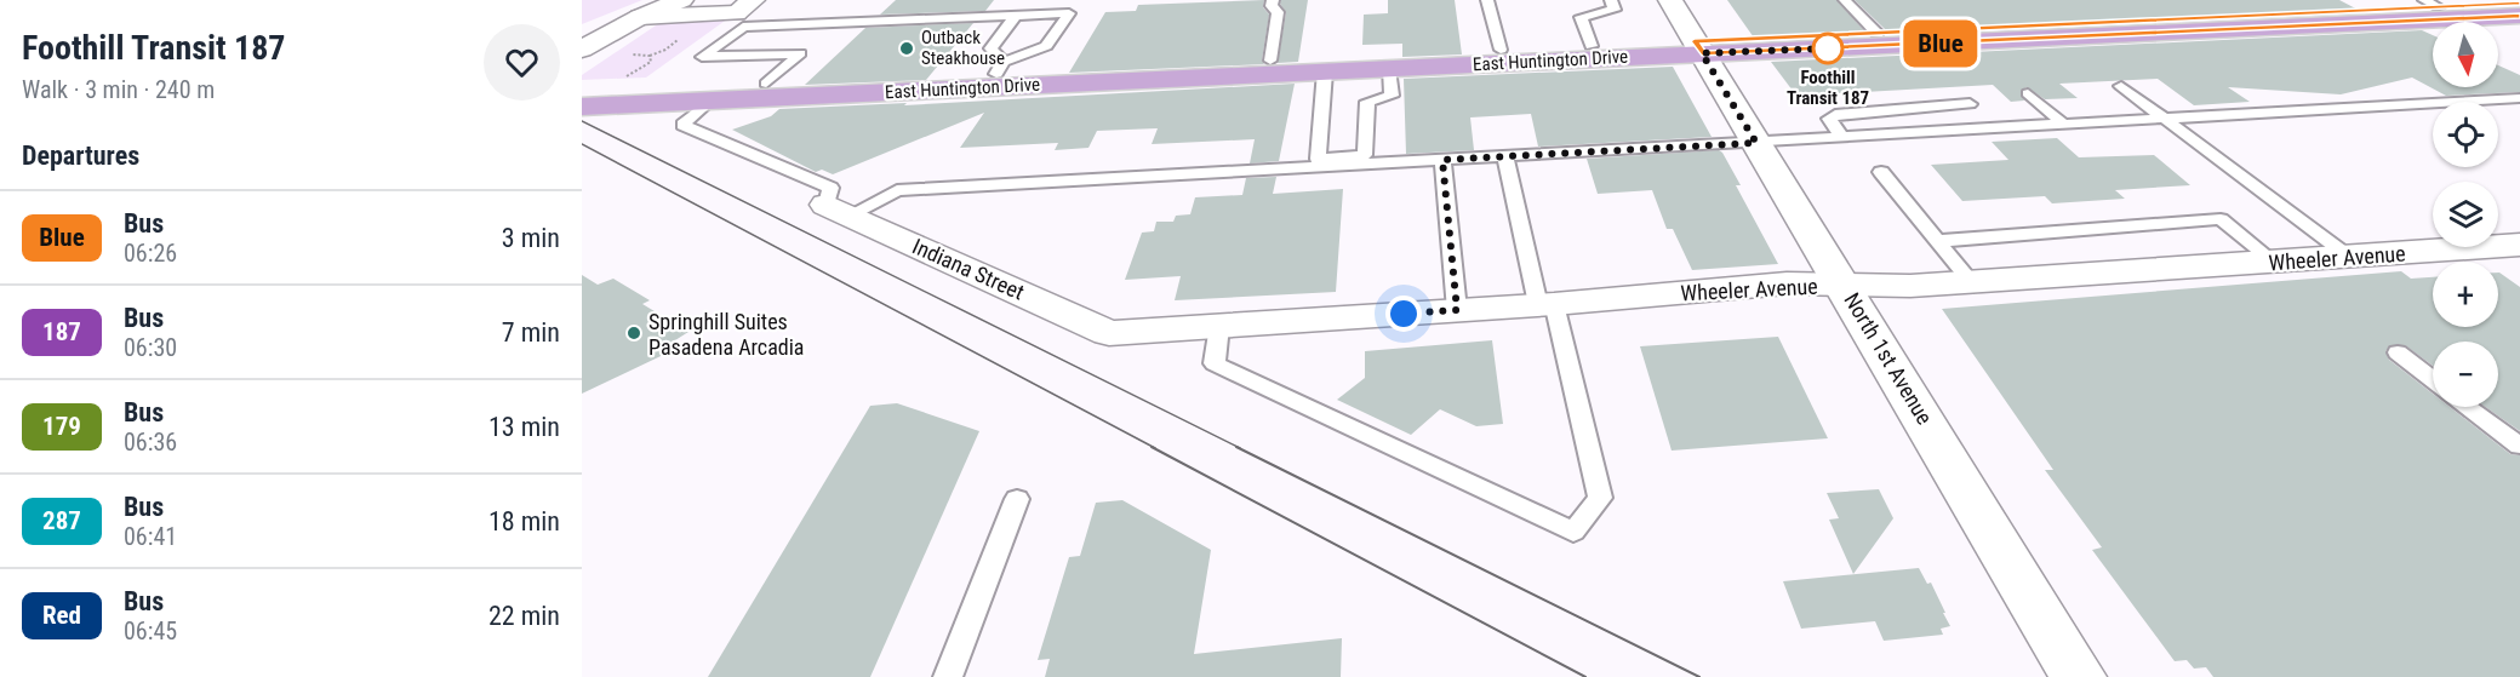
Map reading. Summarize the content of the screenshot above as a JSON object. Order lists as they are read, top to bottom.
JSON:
{
  "streets": {
    "main road": ["East Huntington Drive"],
    "street": ["Wheeler Avenue", "Indiana Street", "North 1st Avenue"]
  },
  "crossings": [
    ["East Huntington Drive", "North 1st Avenue"],
    ["Wheeler Avenue", "Indiana Street"],
    ["Wheeler Avenue", "North 1st Avenue"]
  ],
  "places": ["Outback Steakhouse", "Foothill Transit 187", "Springhill Suites Pasadena Arcadia"],
  "lines": ["bus line Blue"],
  "north": "bottom",
  "page": {
    "heading": [
      ["Foothill Transit 187", "Walk · 3 min · 240 m"],
      "Departures"
    ],
    "on_map": "Blue",
    "map_buttons": ["+", "−"],
    "list": [
      {
        "mark": "Blue",
        "name": "Bus",
        "note": "06:26",
        "value": "3 min"
      },
      {
        "mark": "187",
        "name": "Bus",
        "note": "06:30",
        "value": "7 min"
      },
      {
        "mark": "179",
        "name": "Bus",
        "note": "06:36",
        "value": "13 min"
      },
      {
        "mark": "287",
        "name": "Bus",
        "note": "06:41",
        "value": "18 min"
      },
      {
        "mark": "Red",
        "name": "Bus",
        "note": "06:45",
        "value": "22 min"
      }
    ]
  }
}
